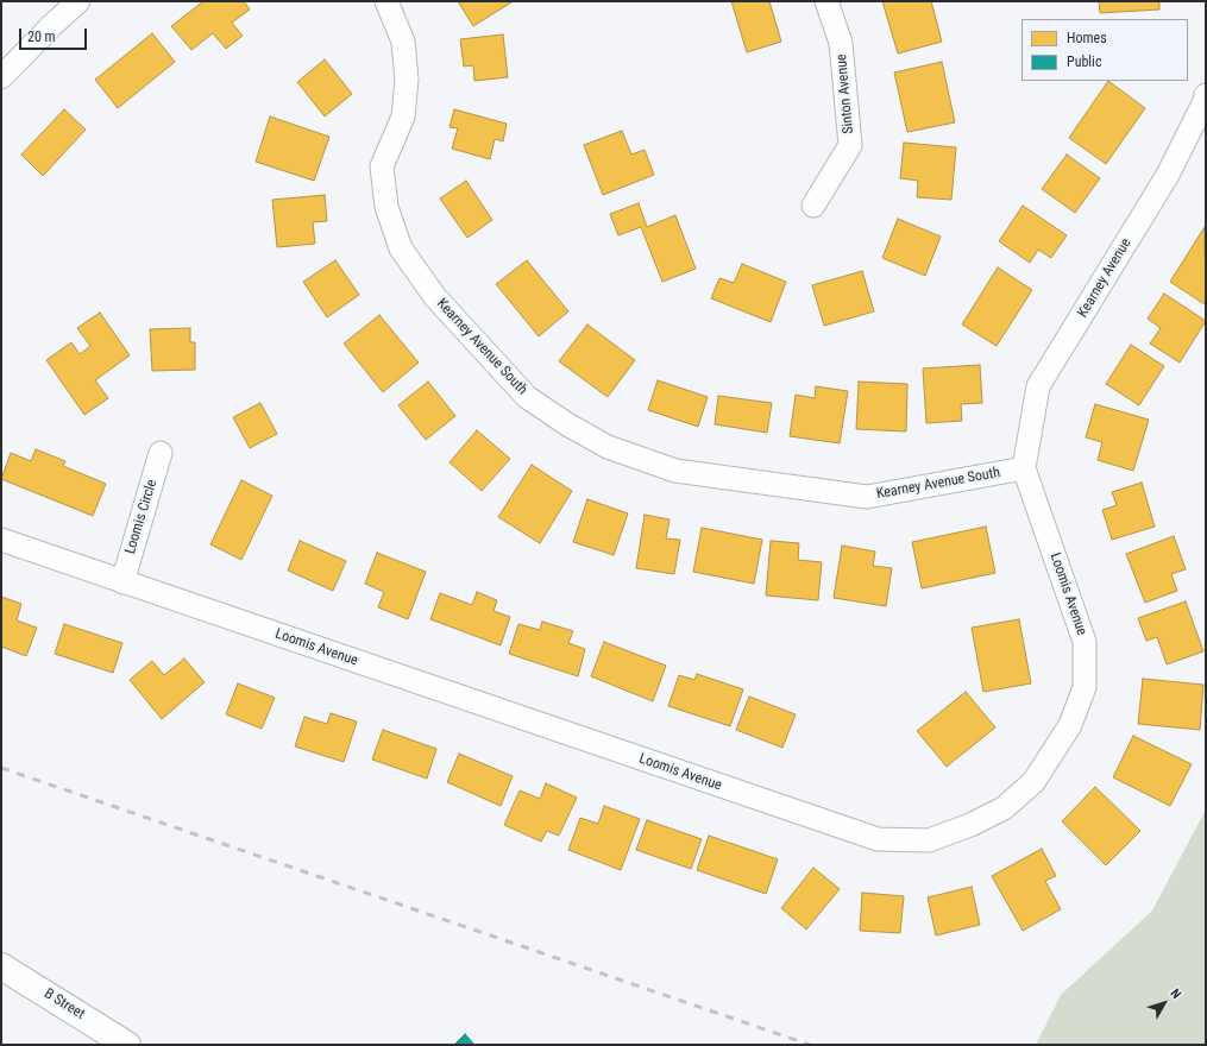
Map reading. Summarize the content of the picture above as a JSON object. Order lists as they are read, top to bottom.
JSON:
{
  "streets": {
    "main road": ["B Street"],
    "street": [
      "Sinton Avenue",
      "Kearney Avenue",
      "Kearney Avenue South",
      "Loomis Circle",
      "Loomis Avenue"
    ]
  },
  "crossings": [
    ["Kearney Avenue", "Kearney Avenue South"],
    ["Kearney Avenue", "Loomis Avenue"],
    ["Kearney Avenue South", "Loomis Avenue"],
    ["Loomis Circle", "Loomis Avenue"]
  ],
  "legend": ["Homes", "Public"],
  "scale_bar": "20 m",
  "north": "top right"
}
